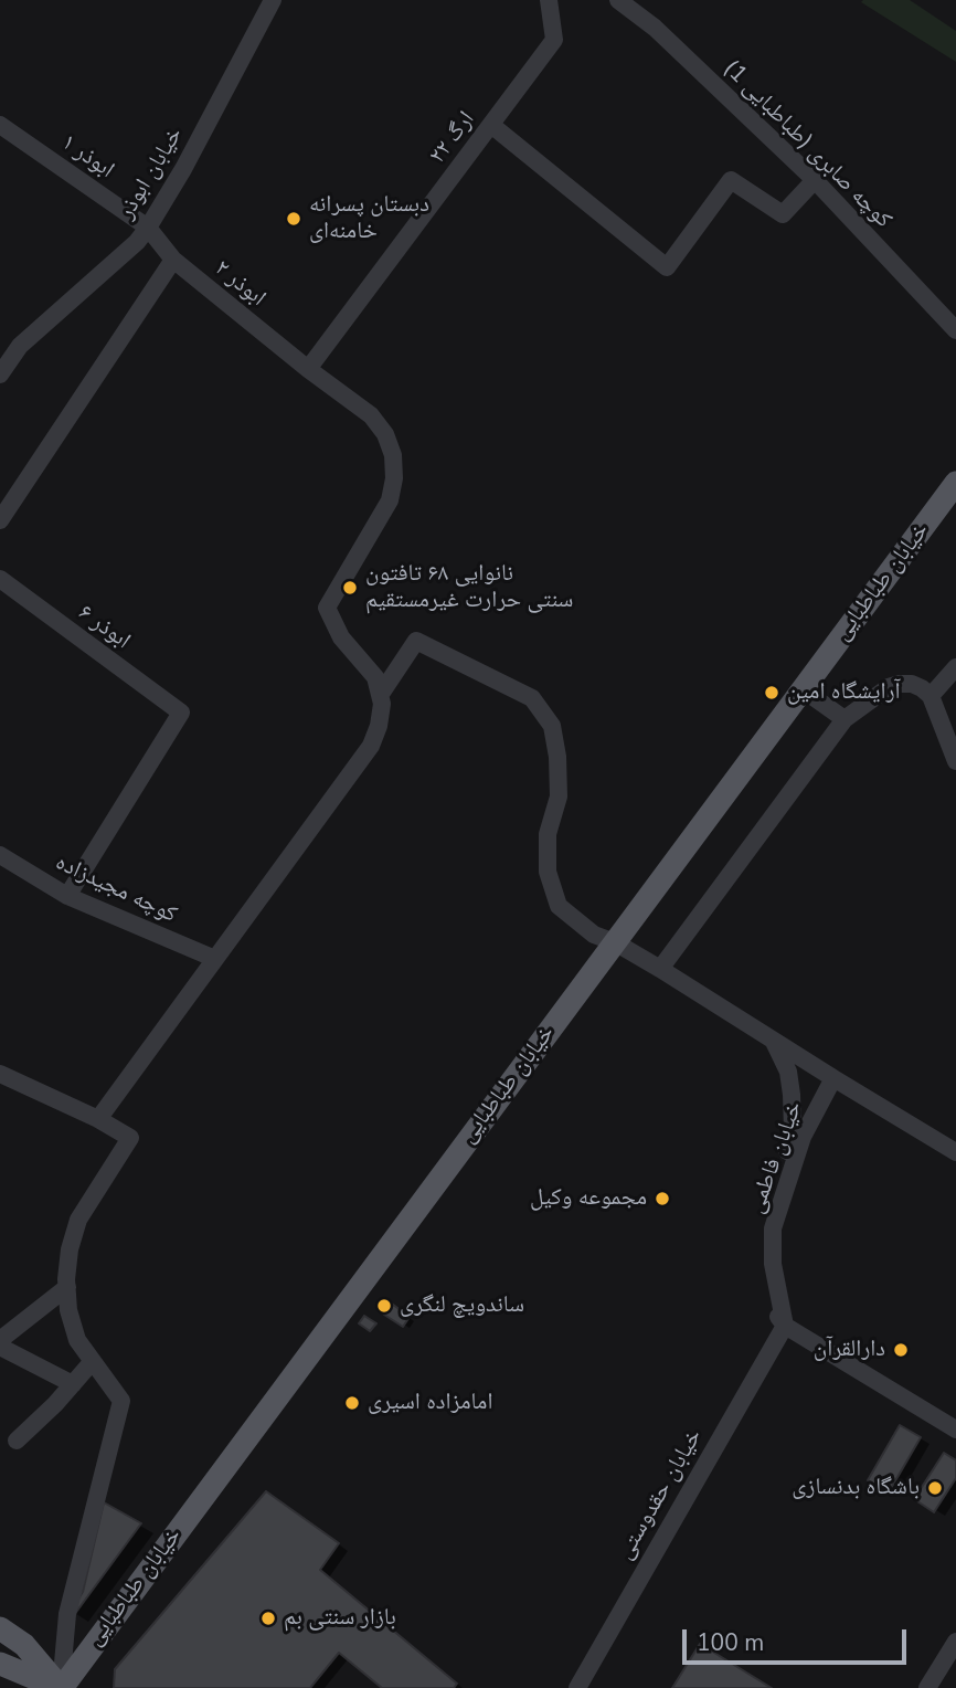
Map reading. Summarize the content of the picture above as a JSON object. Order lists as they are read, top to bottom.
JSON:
{
  "streets": {
    "main road": ["خیابان طباطبایی"],
    "street": [
      "ارگ ۲۲",
      "کوچه صابری (طباطبایی 1)",
      "ابوذر ۱",
      "خیابان ابوذر",
      "ابوذر ۲",
      "ابوذر ۶",
      "کوچه مجیدزاده",
      "خیابان فاطمی",
      "خیابان حقدوستی"
    ]
  },
  "crossings": [
    ["ارگ ۲۲", "ابوذر ۲"],
    ["ابوذر ۱", "خیابان ابوذر"],
    ["ابوذر ۱", "ابوذر ۲"],
    ["خیابان ابوذر", "ابوذر ۲"],
    ["ابوذر ۶", "کوچه مجیدزاده"],
    ["خیابان فاطمی", "خیابان حقدوستی"]
  ],
  "places": [
    "دبستان پسرانه خامنه‌ای",
    "نانوایی ۶۸ تافتون سنتی حرارت غیرمستقیم",
    "آرایشگاه امین",
    "مجموعه وکیل",
    "ساندویچ لنگری",
    "دارالقرآن",
    "امامزاده اسیری",
    "باشگاه بدنسازی",
    "بازار سنتی بم"
  ],
  "scale_bar": "100 m"
}
